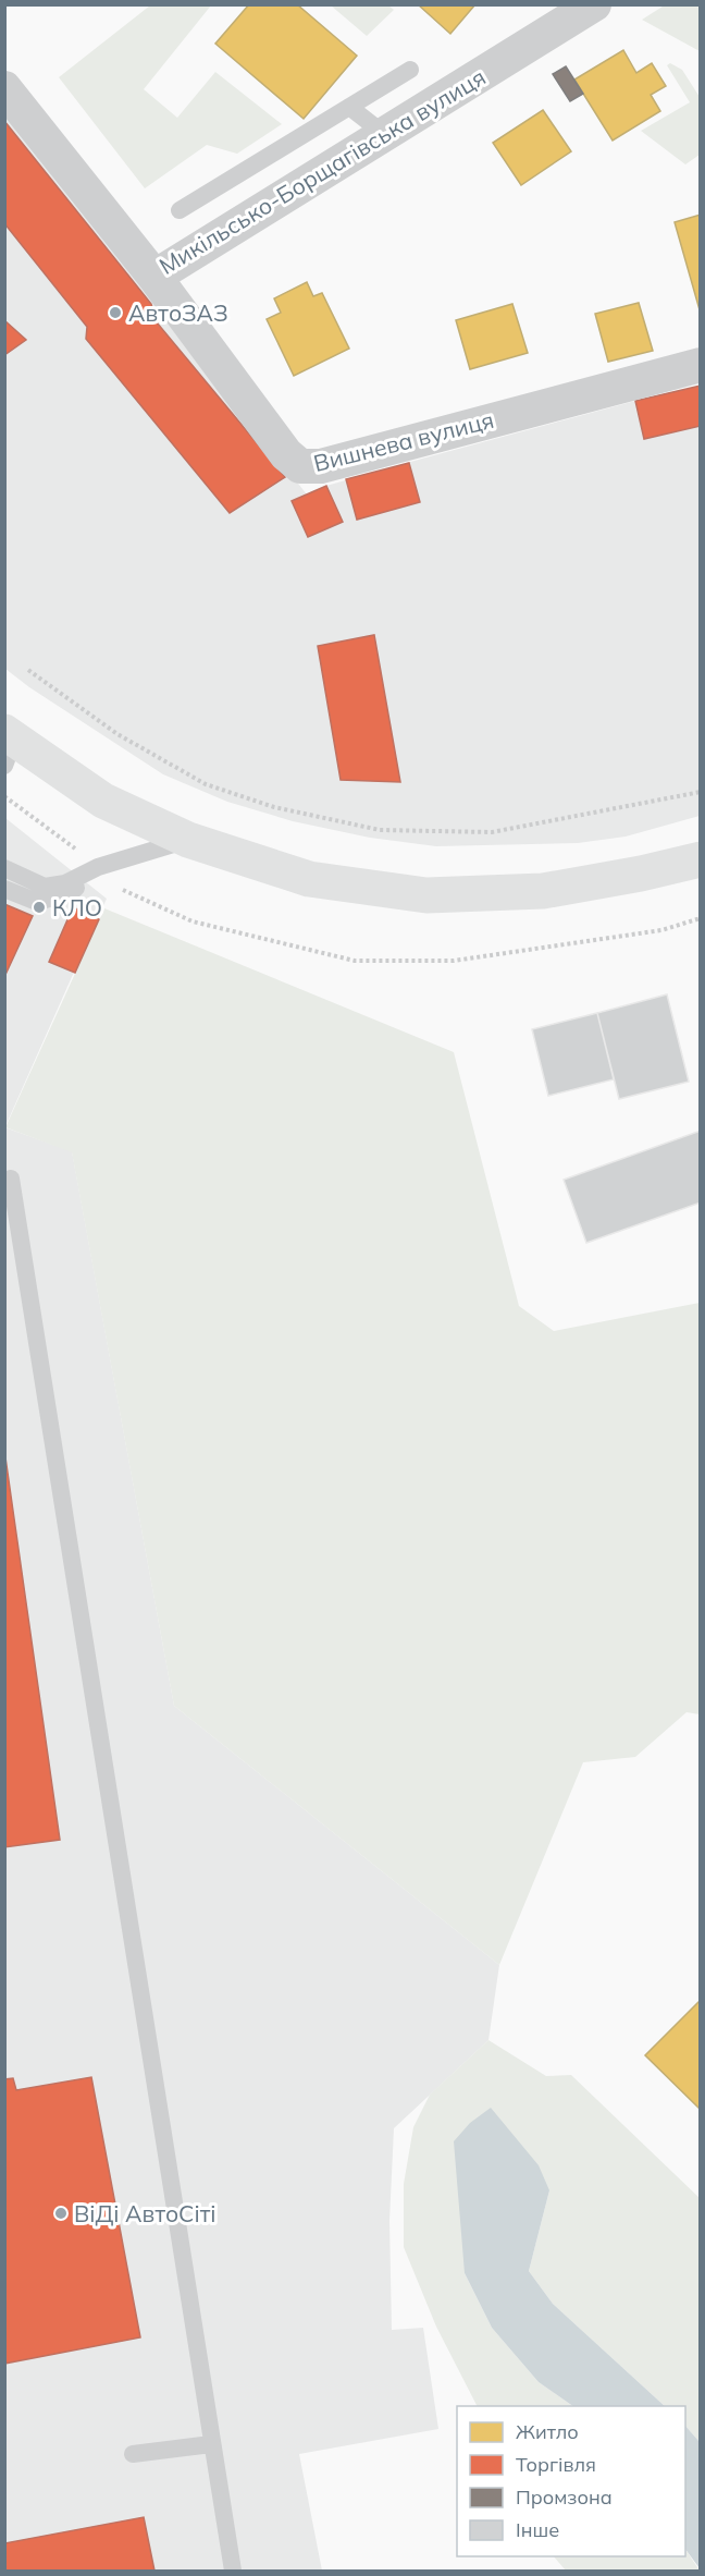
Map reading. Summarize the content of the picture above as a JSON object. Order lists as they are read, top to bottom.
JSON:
{
  "streets": {
    "street": ["Микільсько-Борщагівська вулиця", "Вишнева вулиця"]
  },
  "crossings": [
    ["Микільсько-Борщагівська вулиця", "Вишнева вулиця"]
  ],
  "places": ["АвтоЗАЗ", "КЛО", "ВіДі АвтоСіті"],
  "legend": [
    "Житло",
    "Торгівля",
    "Промзона",
    "Інше"
  ]
}
